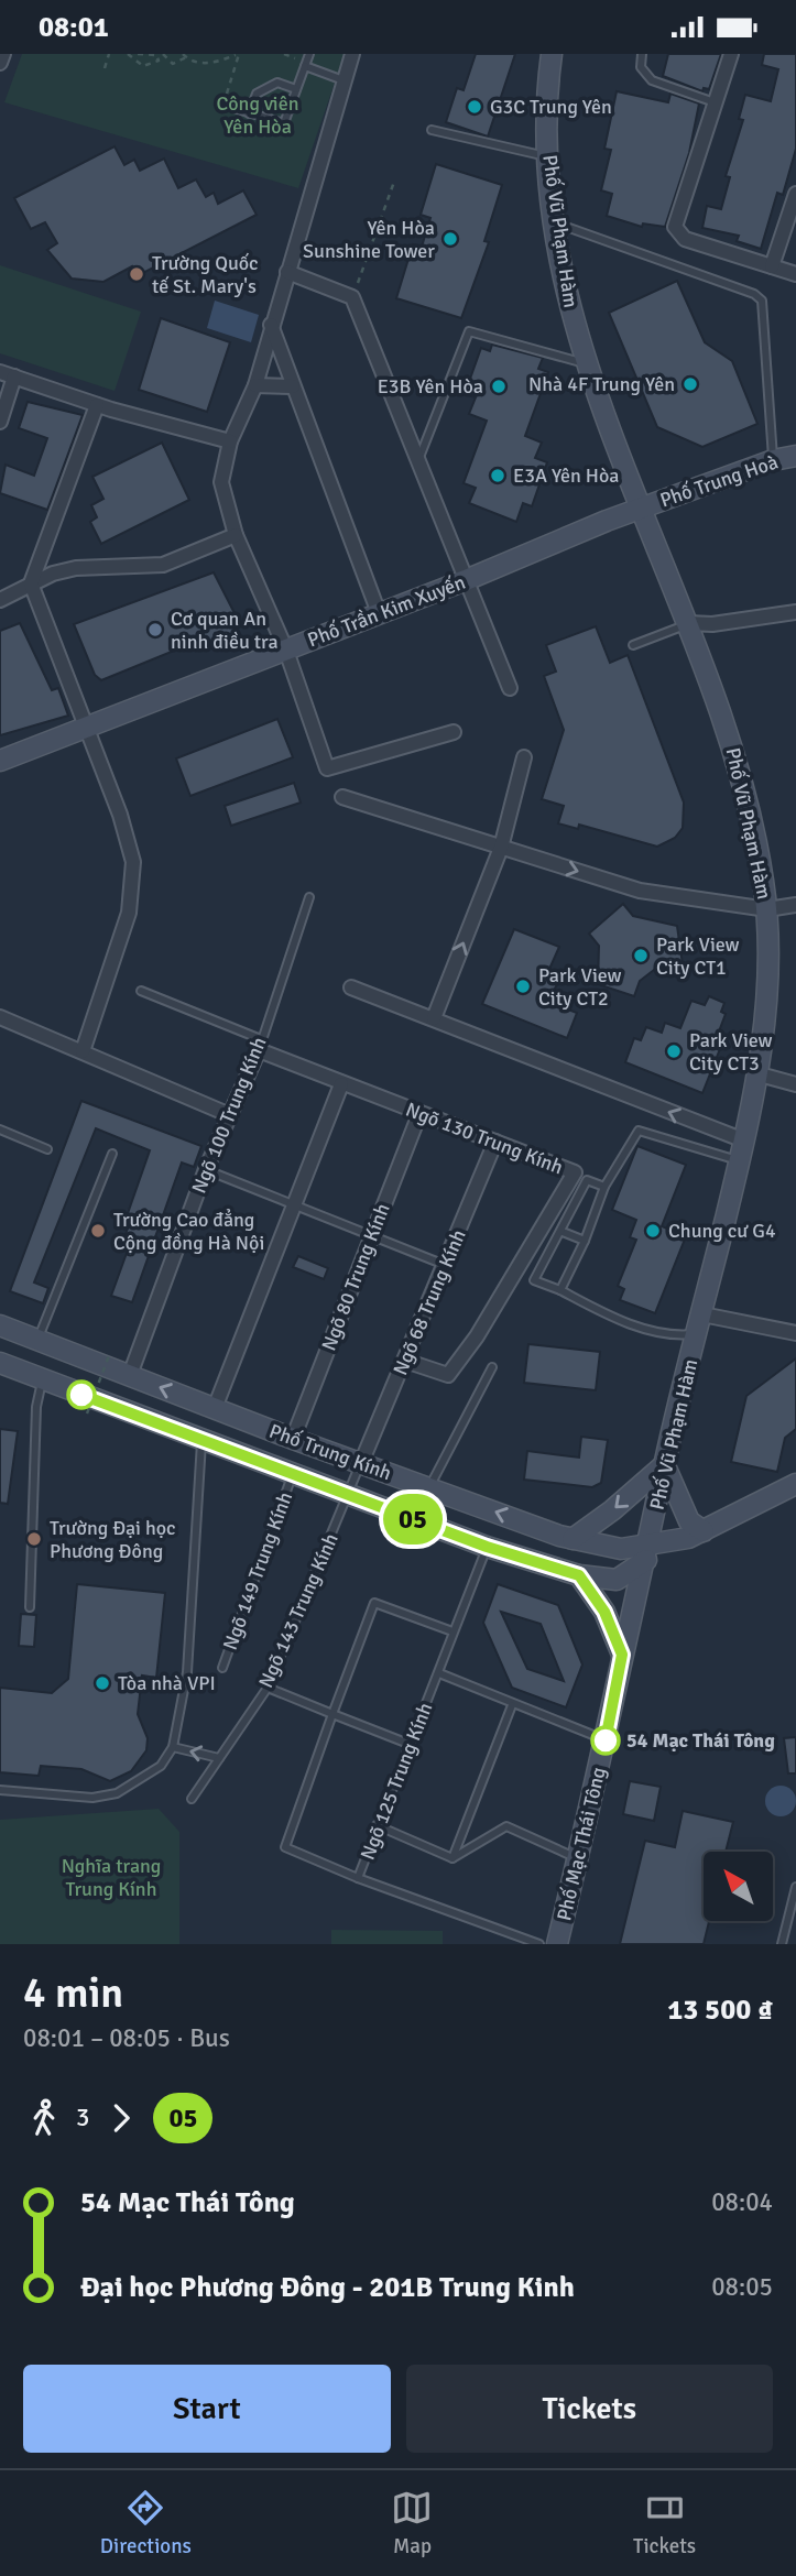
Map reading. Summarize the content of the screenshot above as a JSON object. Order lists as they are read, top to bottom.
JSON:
{
  "streets": {
    "street": [
      "Phố Vũ Phạm Hàm",
      "Phố Trung Hoà",
      "Phố Trần Kim Xuyến",
      "Ngõ 100 Trung Kính",
      "Ngõ 130 Trung Kính",
      "Ngõ 80 Trung Kính",
      "Ngõ 68 Trung Kính",
      "Phố Trung Kính",
      "Phố Mạc Thái Tông"
    ],
    "lane": ["Ngõ 149 Trung Kính", "Ngõ 143 Trung Kính", "Ngõ 125 Trung Kính"]
  },
  "crossings": [
    ["Phố Vũ Phạm Hàm", "Phố Trung Hoà"],
    ["Phố Vũ Phạm Hàm", "Phố Trần Kim Xuyến"],
    ["Phố Vũ Phạm Hàm", "Phố Trung Kính"],
    ["Phố Vũ Phạm Hàm", "Phố Mạc Thái Tông"],
    ["Phố Trung Hoà", "Phố Trần Kim Xuyến"],
    ["Ngõ 100 Trung Kính", "Ngõ 130 Trung Kính"],
    ["Ngõ 100 Trung Kính", "Phố Trung Kính"],
    ["Ngõ 130 Trung Kính", "Ngõ 80 Trung Kính"],
    ["Ngõ 130 Trung Kính", "Ngõ 68 Trung Kính"],
    ["Ngõ 80 Trung Kính", "Phố Trung Kính"],
    ["Ngõ 68 Trung Kính", "Phố Trung Kính"],
    ["Ngõ 68 Trung Kính", "Ngõ 143 Trung Kính"],
    ["Phố Trung Kính", "Ngõ 149 Trung Kính"],
    ["Phố Trung Kính", "Ngõ 143 Trung Kính"],
    ["Phố Trung Kính", "Ngõ 125 Trung Kính"],
    ["Phố Trung Kính", "Phố Mạc Thái Tông"]
  ],
  "parks": ["Công viên Yên Hòa", "Nghĩa trang Trung Kính"],
  "places": [
    "G3C Trung Yên",
    "Yên Hòa Sunshine Tower",
    "Trường Quốc tế St. Mary's",
    "Nhà 4F Trung Yên",
    "E3B Yên Hòa",
    "E3A Yên Hòa",
    "Cơ quan An ninh điều tra",
    "Park View City CT1",
    "Park View City CT2",
    "Park View City CT3",
    "Trường Cao đẳng Cộng đồng Hà Nội",
    "Chung cư G4",
    "Trường Đại học Phương Đông",
    "Tòa nhà VPI",
    "54 Mạc Thái Tông"
  ],
  "lines": ["bus line 05"],
  "north": "top left",
  "page": {
    "status": "08:01",
    "on_map": "05",
    "heading": ["4 min", "08:01 – 08:05 · Bus", "13 500 ₫"],
    "legs": ["3", "05"],
    "list": [
      {
        "name": "54 Mạc Thái Tông",
        "value": "08:04"
      },
      {
        "name": "Đại học Phương Đông - 201B Trung Kinh",
        "value": "08:05"
      }
    ],
    "buttons": ["Start", "Tickets"],
    "tabs": ["Directions", "Map", "Tickets"]
  }
}
